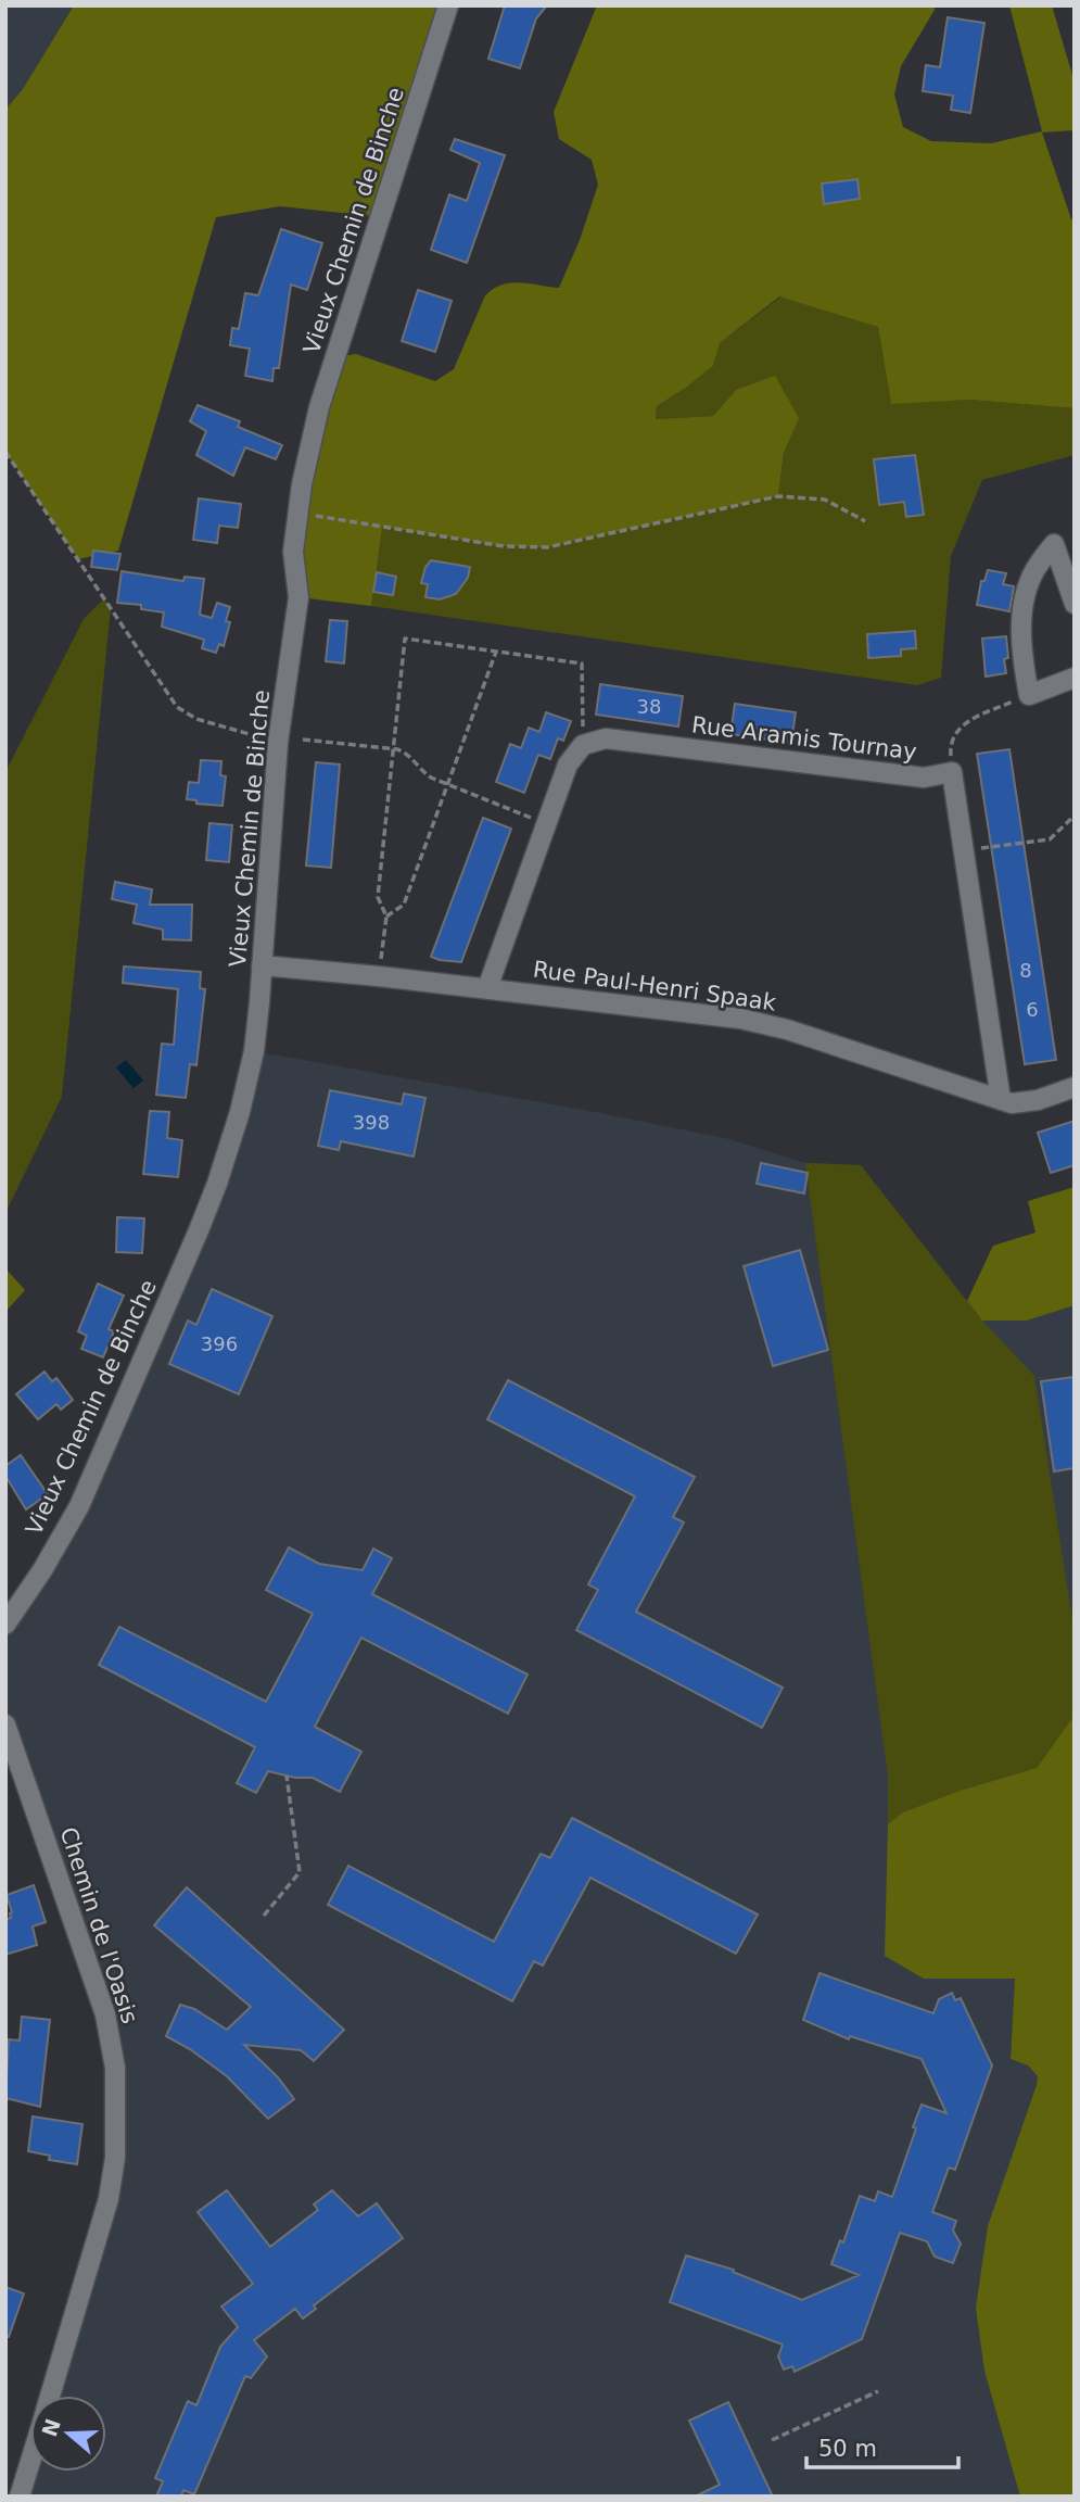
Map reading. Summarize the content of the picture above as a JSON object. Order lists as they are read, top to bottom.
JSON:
{
  "streets": {
    "street": [
      "Vieux Chemin de Binche",
      "Rue Aramis Tournay",
      "Rue Paul-Henri Spaak",
      "Chemin de l'Oasis"
    ]
  },
  "crossings": [
    ["Vieux Chemin de Binche", "Rue Paul-Henri Spaak"]
  ],
  "house_numbers": [
    "38",
    "8",
    "6",
    "398",
    "396"
  ],
  "scale_bar": "50 m",
  "north": "left"
}
